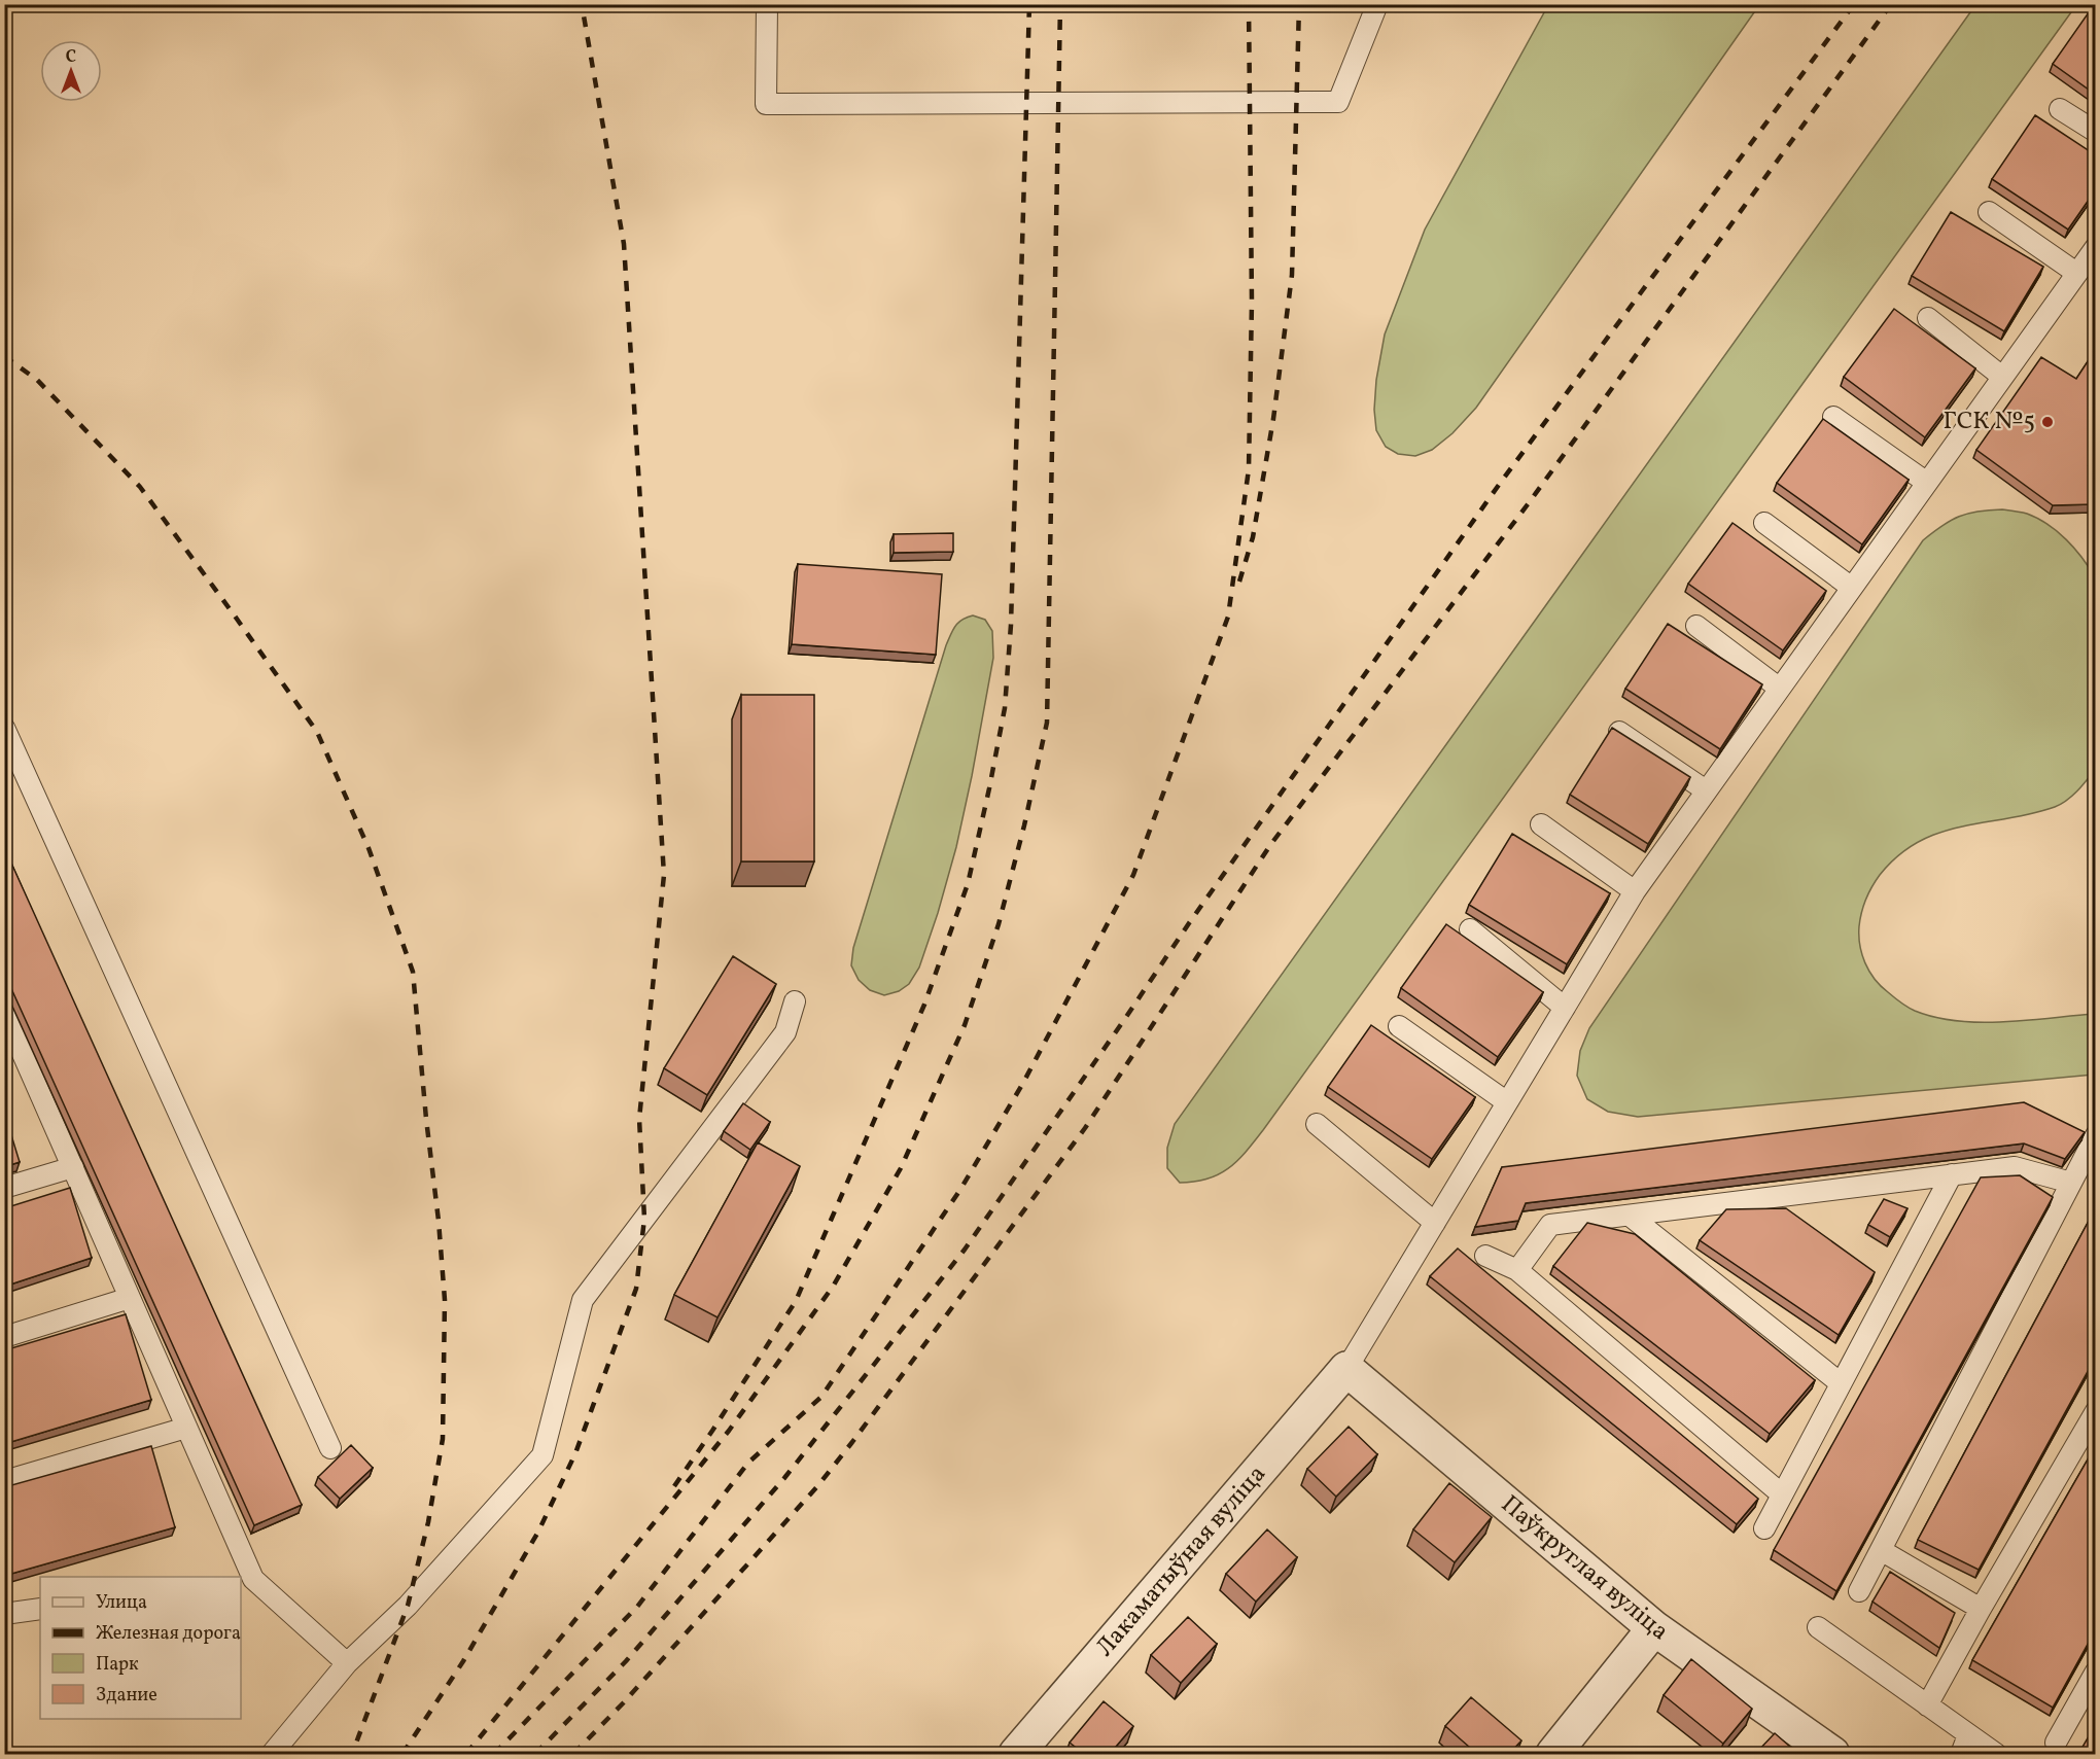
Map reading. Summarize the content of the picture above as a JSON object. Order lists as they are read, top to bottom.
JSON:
{
  "streets": {
    "street": ["Лакаматыўная вуліца", "Паўкруглая вуліца"]
  },
  "crossings": [
    ["Лакаматыўная вуліца", "Паўкруглая вуліца"]
  ],
  "places": ["ГСК №5"],
  "legend": [
    "Улица",
    "Железная дорога",
    "Парк",
    "Здание"
  ],
  "north": "top"
}
